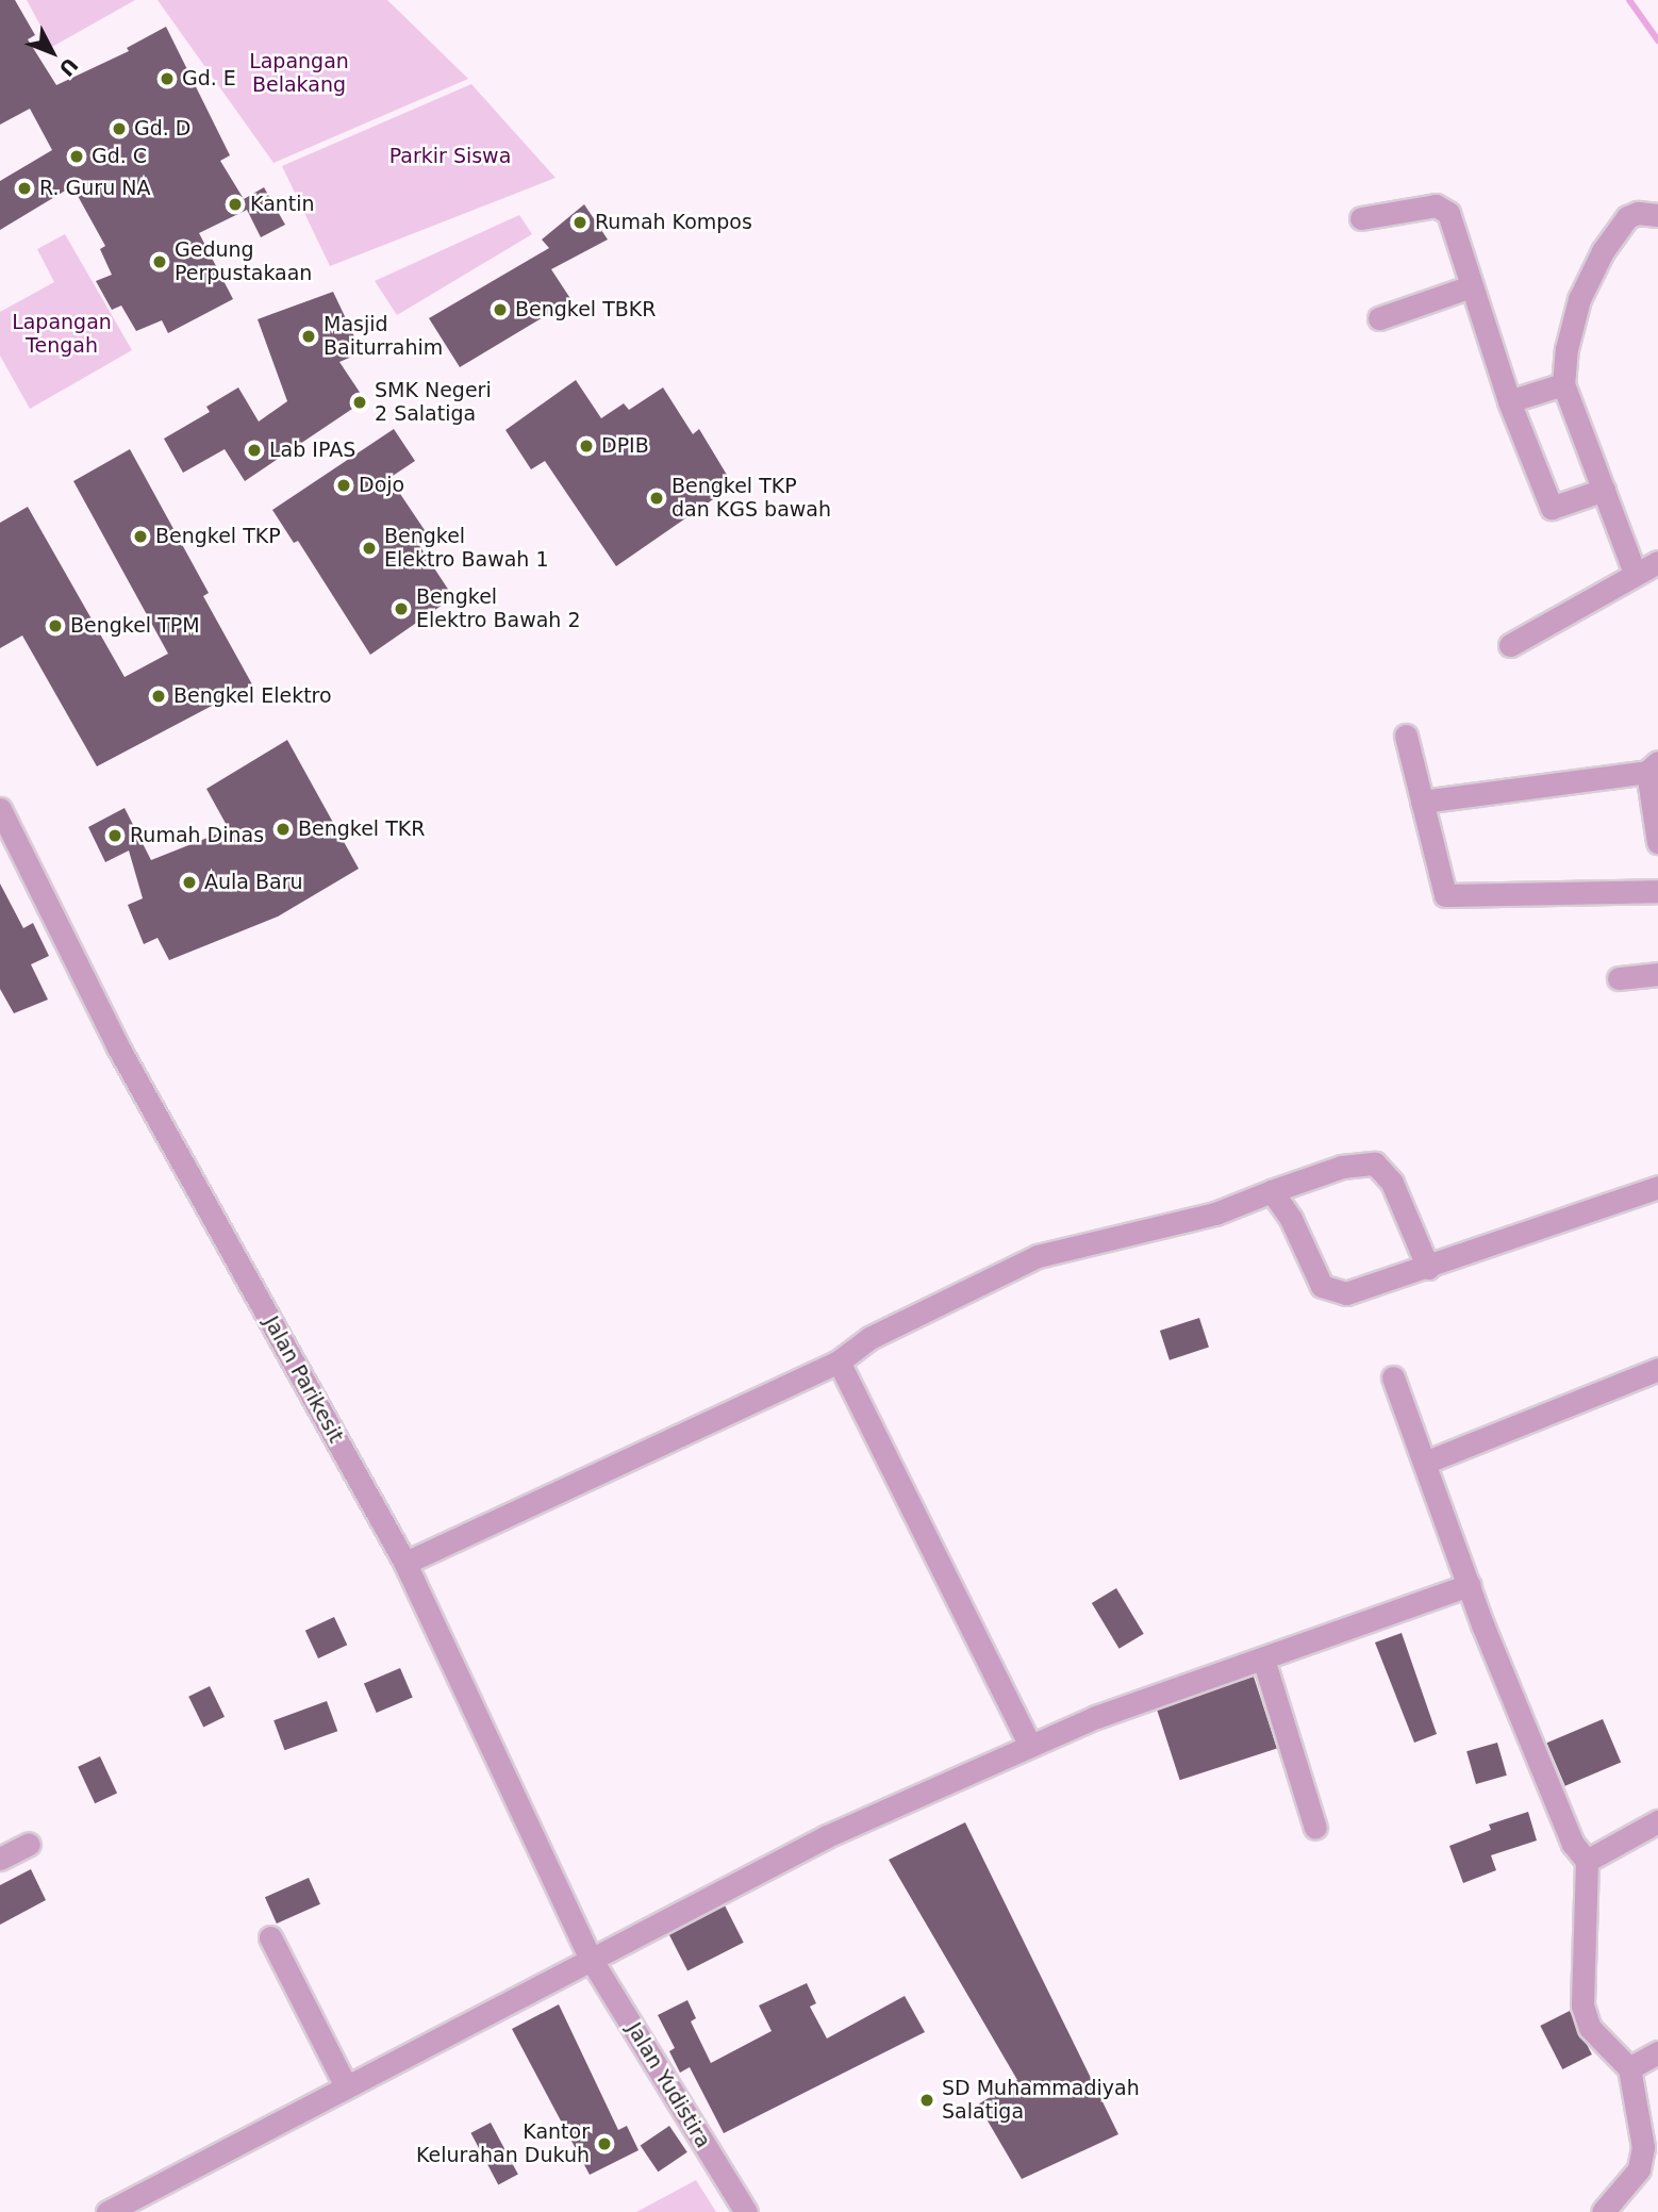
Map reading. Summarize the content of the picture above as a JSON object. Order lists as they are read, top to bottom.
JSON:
{
  "streets": {
    "street": ["Jalan Parikesit", "Jalan Yudistira"]
  },
  "crossings": [
    ["Jalan Parikesit", "Jalan Yudistira"]
  ],
  "parks": ["Lapangan Belakang", "Parkir Siswa", "Lapangan Tengah"],
  "places": [
    "Gd. E",
    "Gd. D",
    "Gd. C",
    "R. Guru NA",
    "Kantin",
    "Rumah Kompos",
    "Gedung Perpustakaan",
    "Bengkel TBKR",
    "Masjid Baiturrahim",
    "SMK Negeri 2 Salatiga",
    "DPIB",
    "Lab IPAS",
    "Dojo",
    "Bengkel TKP dan KGS bawah",
    "Bengkel TKP",
    "Bengkel Elektro Bawah 1",
    "Bengkel Elektro Bawah 2",
    "Bengkel TPM",
    "Bengkel Elektro",
    "Bengkel TKR",
    "Rumah Dinas",
    "Aula Baru",
    "SD Muhammadiyah Salatiga",
    "Kantor Kelurahan Dukuh"
  ],
  "north": "bottom right"
}
